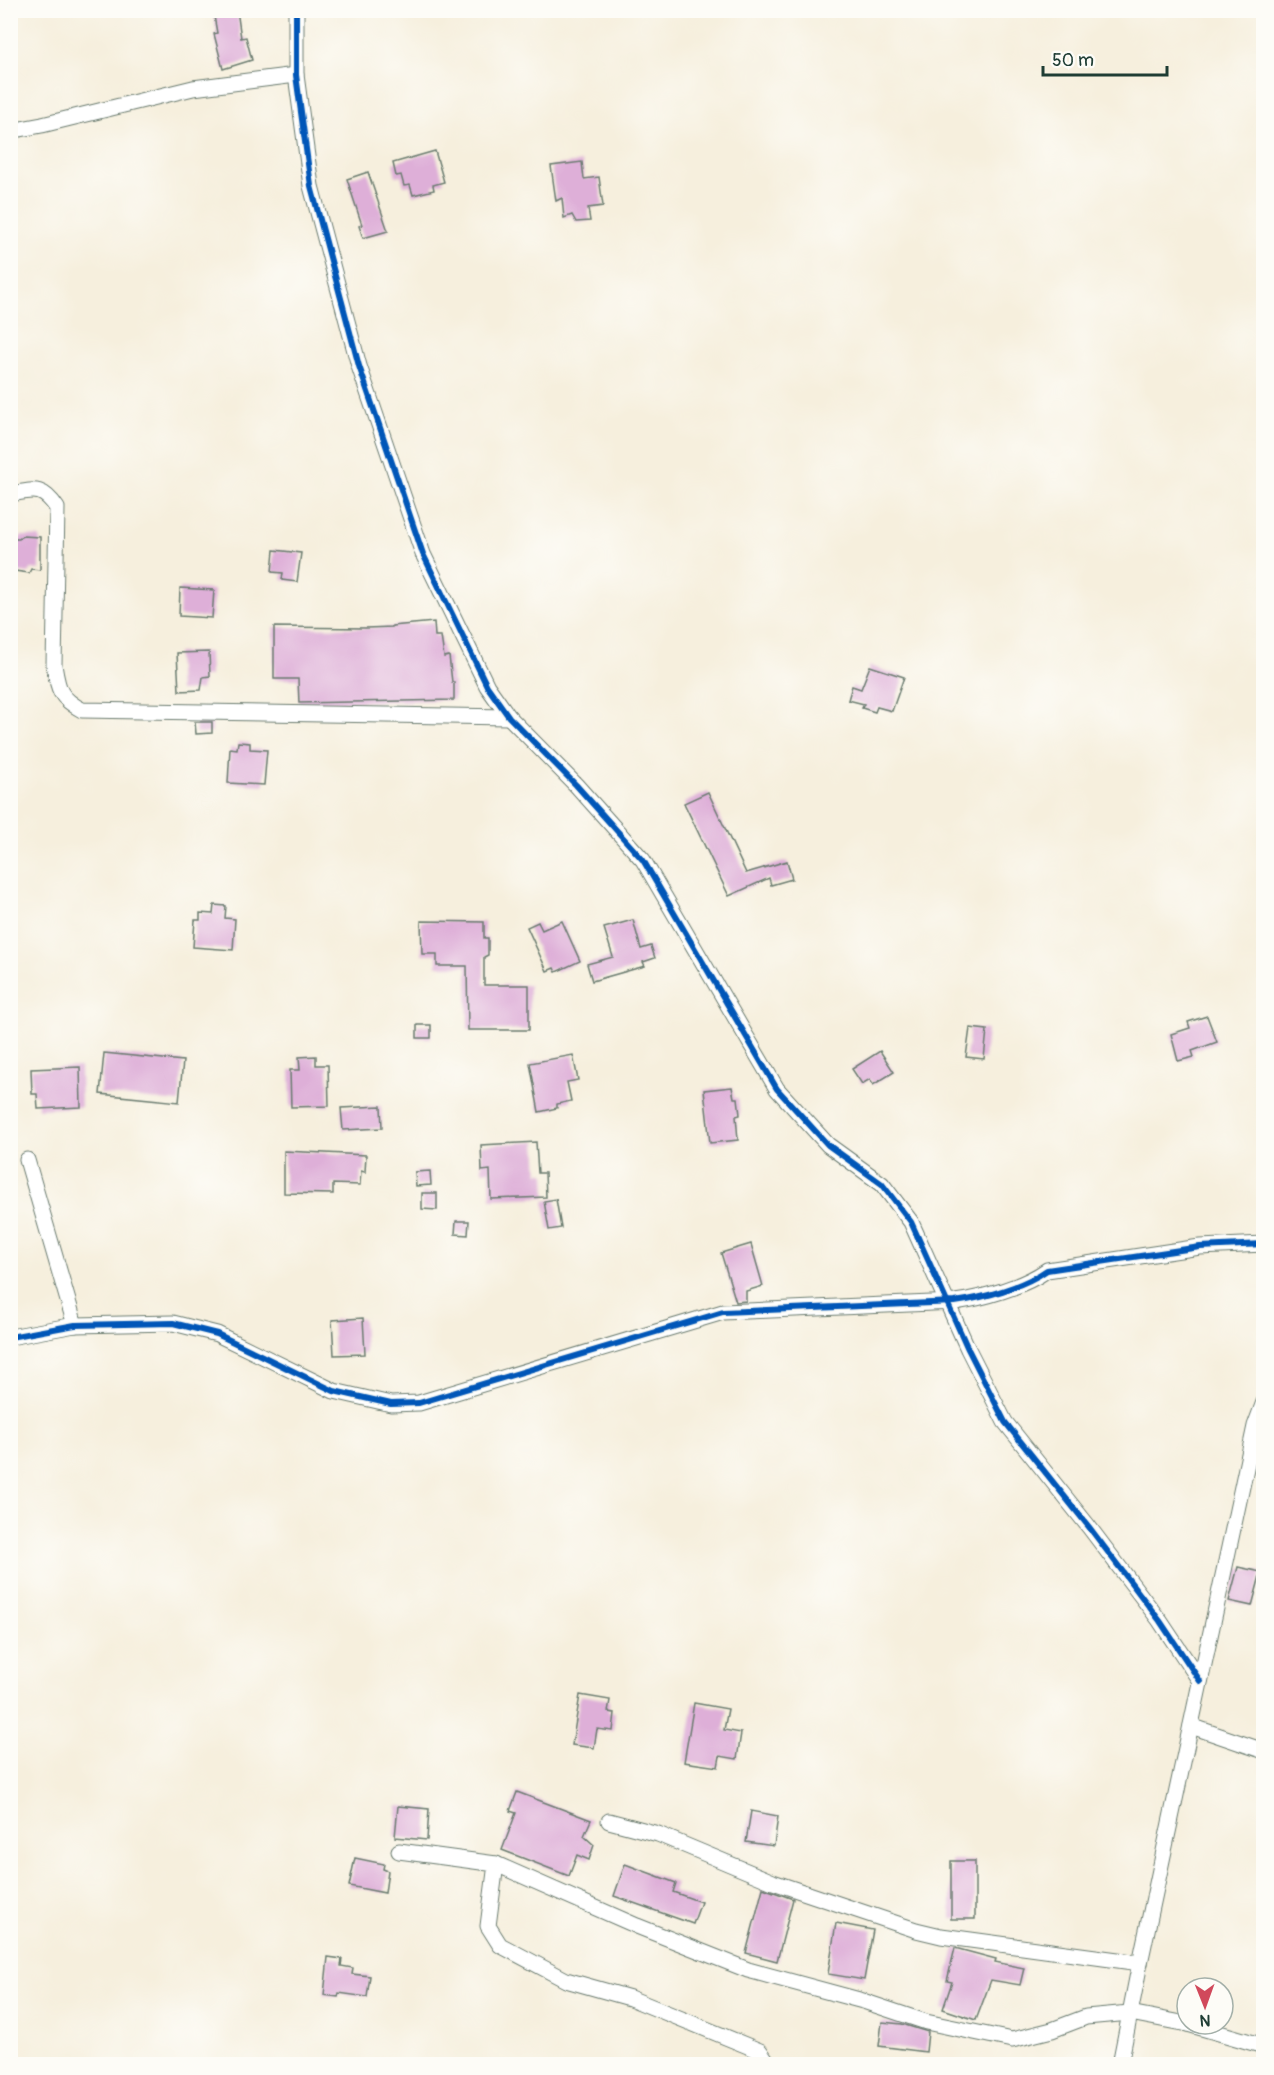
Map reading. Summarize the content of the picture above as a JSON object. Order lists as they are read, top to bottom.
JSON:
{
  "scale_bar": "50 m",
  "north": "bottom"
}
